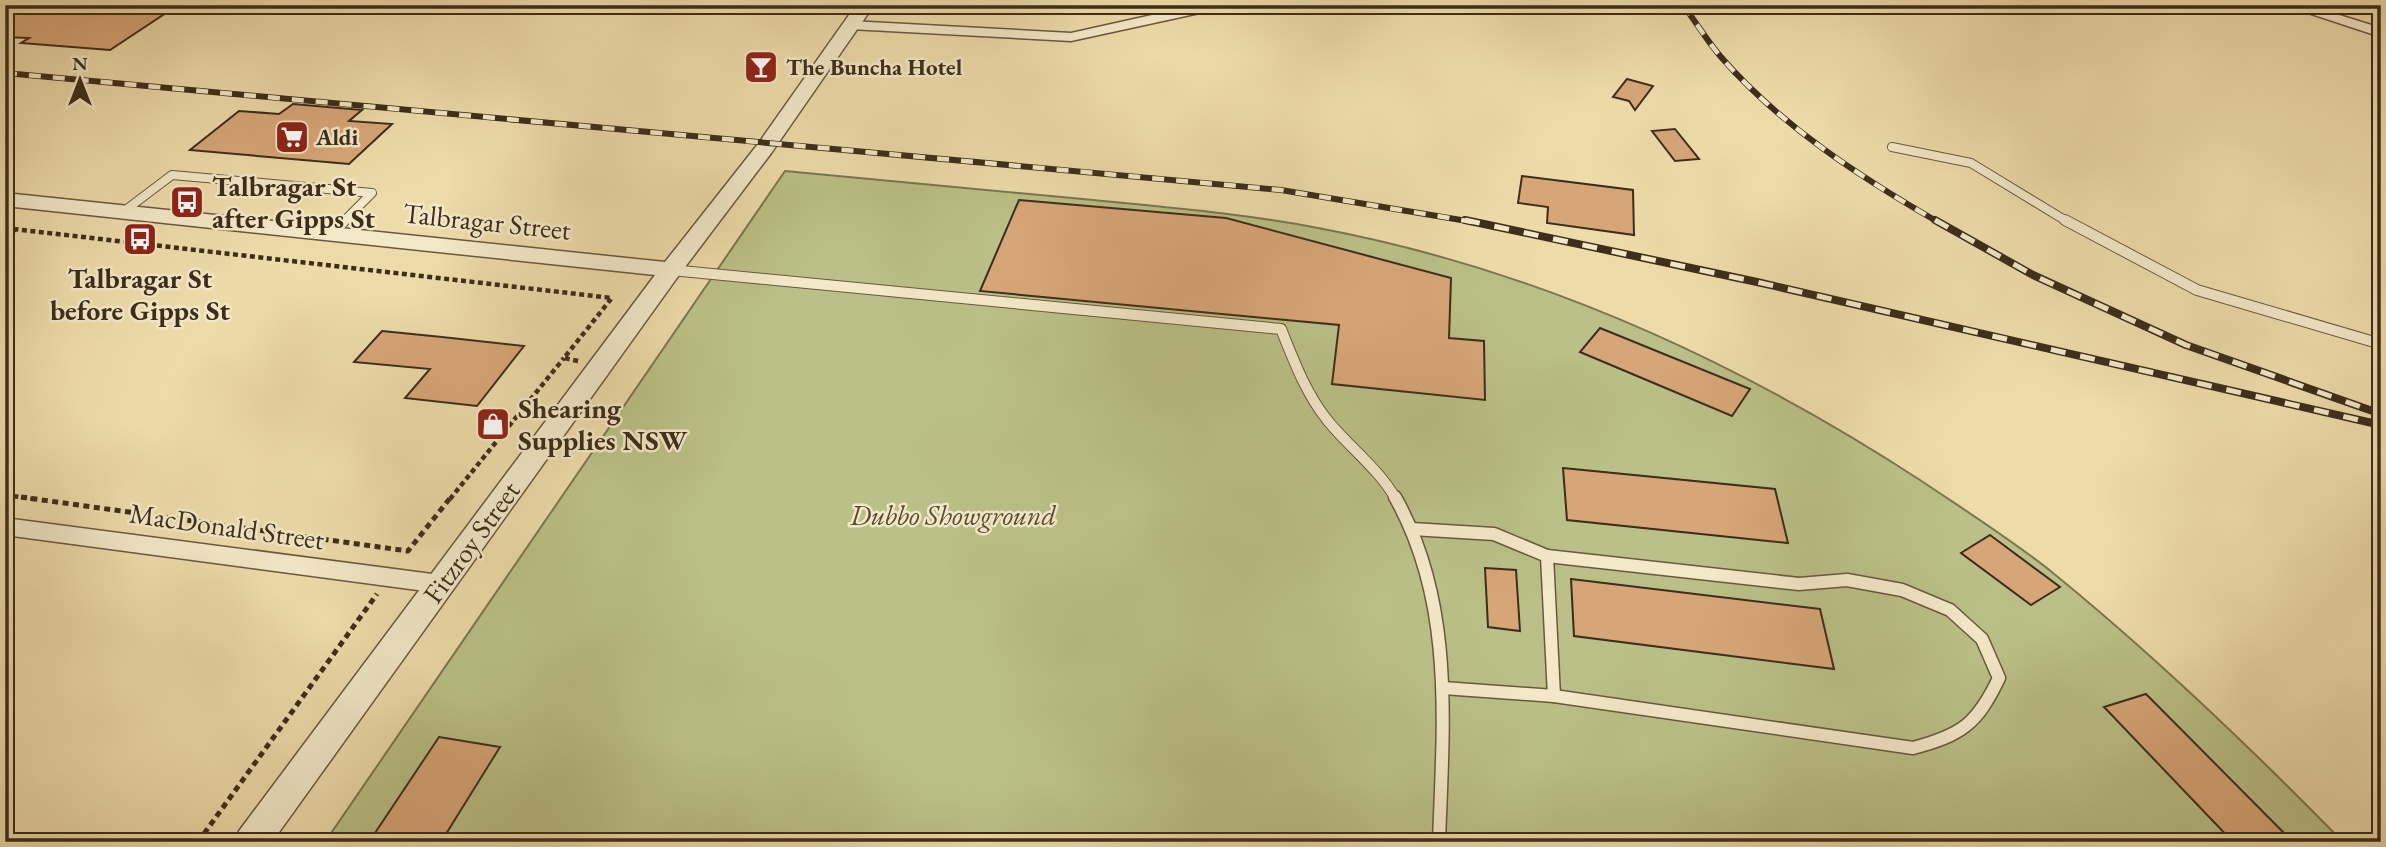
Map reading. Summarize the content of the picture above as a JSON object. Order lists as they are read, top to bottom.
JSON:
{
  "streets": {
    "street": ["Talbragar Street", "MacDonald Street", "Fitzroy Street"]
  },
  "crossings": [
    ["Talbragar Street", "Fitzroy Street"],
    ["MacDonald Street", "Fitzroy Street"]
  ],
  "parks": ["Dubbo Showground"],
  "places": {
    "bar": ["The Buncha Hotel"],
    "supermarket": ["Aldi"],
    "bus stop": ["Talbragar St after Gipps St", "Talbragar St before Gipps St"],
    "shop": ["Shearing Supplies NSW"]
  },
  "north": "top"
}
